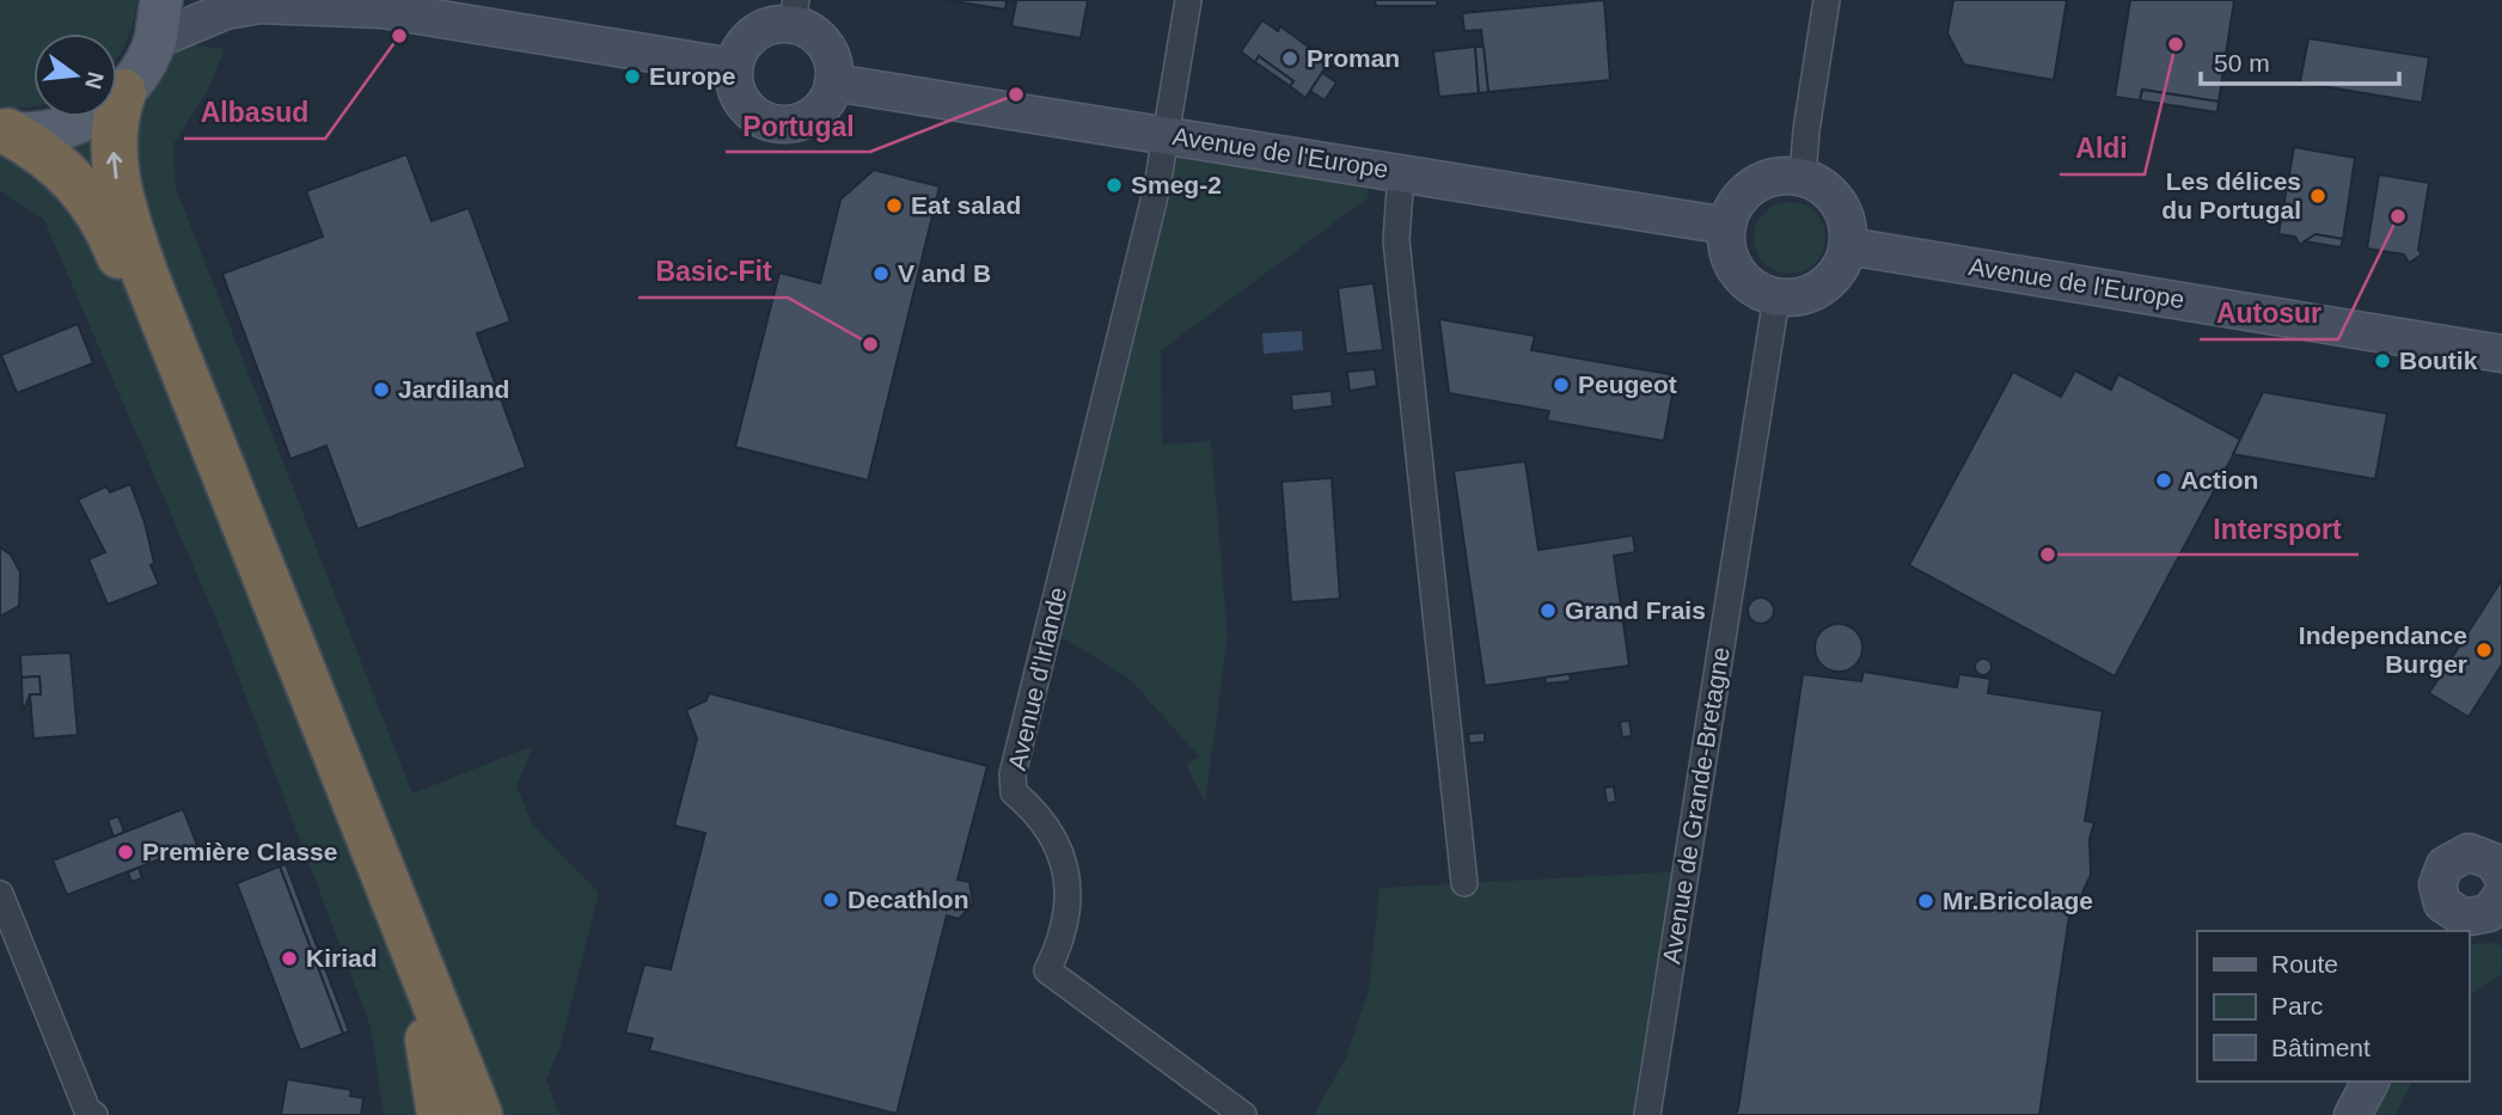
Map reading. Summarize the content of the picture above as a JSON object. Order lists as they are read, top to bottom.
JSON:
{
  "streets": {
    "street": ["Avenue de l'Europe", "Avenue d'Irlande", "Avenue de Grande-Bretagne"]
  },
  "crossings": [
    ["Avenue de l'Europe", "Avenue d'Irlande"],
    ["Avenue de l'Europe", "Avenue de Grande-Bretagne"]
  ],
  "places": [
    "Albasud",
    "Aldi",
    "Proman",
    "Europe",
    "Portugal",
    "Smeg-2",
    "Les délices du Portugal",
    "Eat salad",
    "Autosur",
    "V and B",
    "Basic-Fit",
    "Boutik",
    "Peugeot",
    "Jardiland",
    "Action",
    "Intersport",
    "Grand Frais",
    "Independance Burger",
    "Première Classe",
    "Decathlon",
    "Mr.Bricolage",
    "Kiriad"
  ],
  "legend": ["Route", "Parc", "Bâtiment"],
  "scale_bar": "50 m",
  "north": "right"
}
